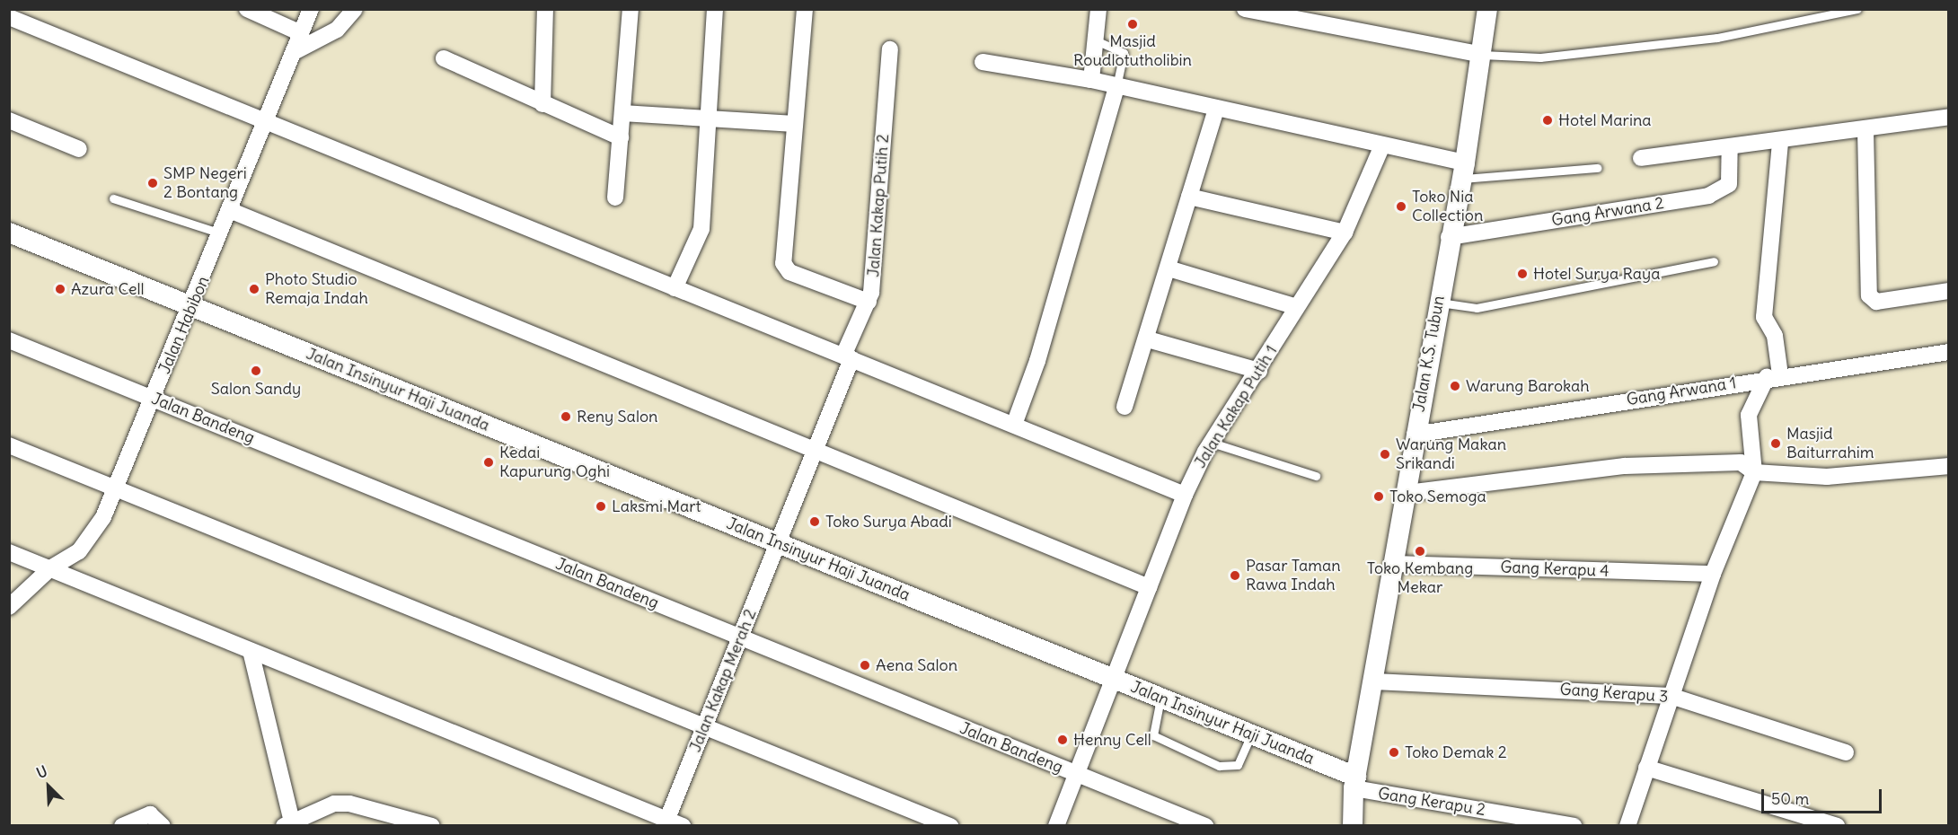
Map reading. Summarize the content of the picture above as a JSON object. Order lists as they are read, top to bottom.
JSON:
{
  "streets": {
    "street": [
      "Jalan Kakap Putih 2",
      "Gang Arwana 2",
      "Jalan Habibon",
      "Jalan K.S. Tubun",
      "Jalan Insinyur Haji Juanda",
      "Gang Arwana 1",
      "Jalan Kakap Putih 1",
      "Jalan Bandeng",
      "Gang Kerapu 4",
      "Jalan Kakap Merah 2",
      "Gang Kerapu 3",
      "Gang Kerapu 2"
    ]
  },
  "crossings": [
    ["Jalan Kakap Putih 2", "Jalan Insinyur Haji Juanda"],
    ["Jalan Kakap Putih 2", "Jalan Kakap Merah 2"],
    ["Gang Arwana 2", "Jalan K.S. Tubun"],
    ["Jalan Habibon", "Jalan Insinyur Haji Juanda"],
    ["Jalan Habibon", "Jalan Bandeng"],
    ["Jalan K.S. Tubun", "Jalan Insinyur Haji Juanda"],
    ["Jalan K.S. Tubun", "Gang Arwana 1"],
    ["Jalan K.S. Tubun", "Gang Kerapu 4"],
    ["Jalan K.S. Tubun", "Gang Kerapu 3"],
    ["Jalan K.S. Tubun", "Gang Kerapu 2"],
    ["Jalan Insinyur Haji Juanda", "Jalan Kakap Putih 1"],
    ["Jalan Insinyur Haji Juanda", "Jalan Kakap Merah 2"],
    ["Jalan Insinyur Haji Juanda", "Gang Kerapu 2"],
    ["Jalan Kakap Putih 1", "Jalan Bandeng"],
    ["Jalan Bandeng", "Jalan Kakap Merah 2"]
  ],
  "places": [
    "Masjid Roudlotutholibin",
    "Hotel Marina",
    "SMP Negeri 2 Bontang",
    "Toko Nia Collection",
    "Hotel Surya Raya",
    "Azura Cell",
    "Photo Studio Remaja Indah",
    "Salon Sandy",
    "Warung Barokah",
    "Reny Salon",
    "Masjid Baiturrahim",
    "Warung Makan Srikandi",
    "Kedai Kapurung Oghi",
    "Toko Semoga",
    "Laksmi Mart",
    "Toko Surya Abadi",
    "Toko Kembang Mekar",
    "Pasar Taman Rawa Indah",
    "Aena Salon",
    "Henny Cell",
    "Toko Demak 2"
  ],
  "scale_bar": "50 m",
  "north": "top left"
}
